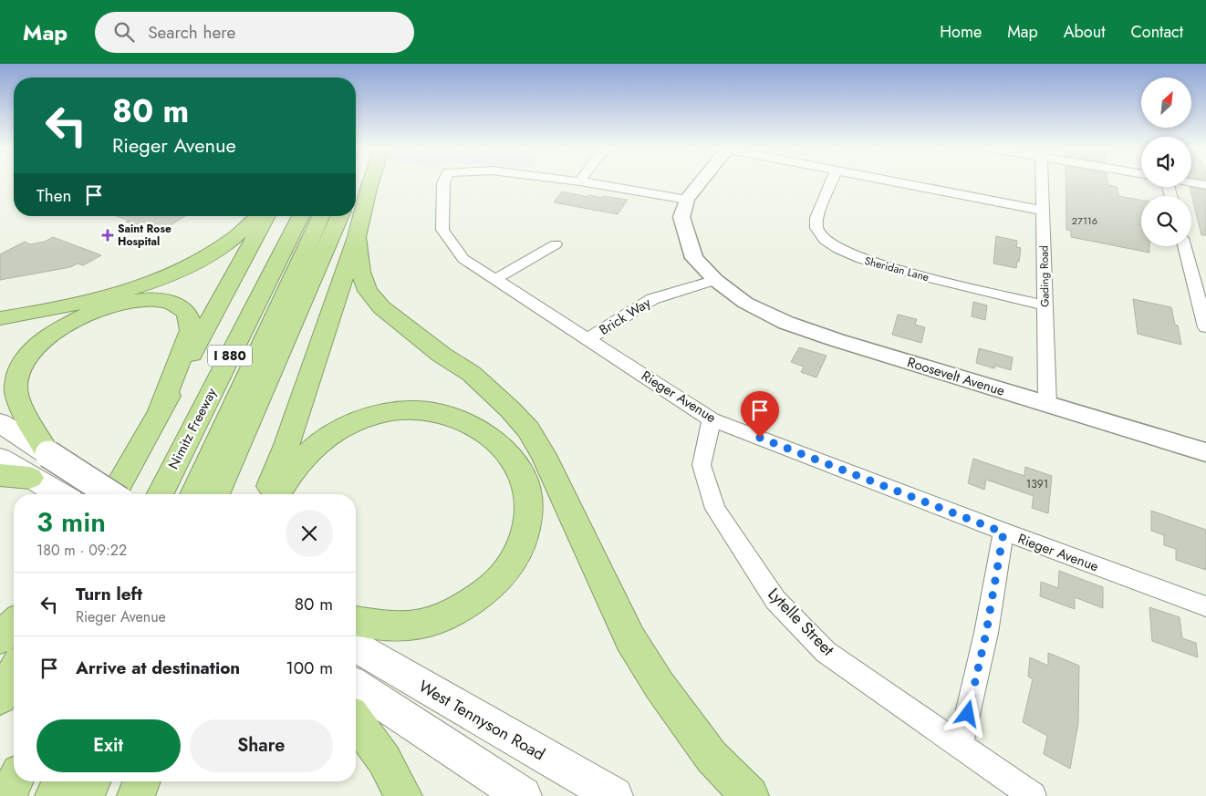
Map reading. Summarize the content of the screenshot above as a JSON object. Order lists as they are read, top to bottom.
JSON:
{
  "streets": {
    "highway": ["I 880", "Nimitz Freeway"],
    "main road": ["West Tennyson Road"],
    "street": [
      "Sheridan Lane",
      "Gading Road",
      "Brick Way",
      "Roosevelt Avenue",
      "Rieger Avenue",
      "Lytelle Street"
    ]
  },
  "crossings": [
    ["Sheridan Lane", "Gading Road"],
    ["Gading Road", "Roosevelt Avenue"],
    ["Brick Way", "Roosevelt Avenue"],
    ["Brick Way", "Rieger Avenue"],
    ["Rieger Avenue", "Lytelle Street"]
  ],
  "places": {
    "health": ["Saint Rose Hospital"]
  },
  "house_numbers": ["27116", "1391"],
  "north": "top right",
  "page": {
    "header": "Map",
    "search": "Search here",
    "nav": [
      "Home",
      "Map",
      "About",
      "Contact"
    ],
    "turn": ["80 m", "Rieger Avenue"],
    "then": "Then",
    "heading": ["3 min", "180 m · 09:22"],
    "list": [
      {
        "name": "Turn left",
        "note": "Rieger Avenue",
        "value": "80 m"
      },
      {
        "name": "Arrive at destination",
        "value": "100 m"
      }
    ],
    "buttons": ["Exit", "Share"]
  }
}
